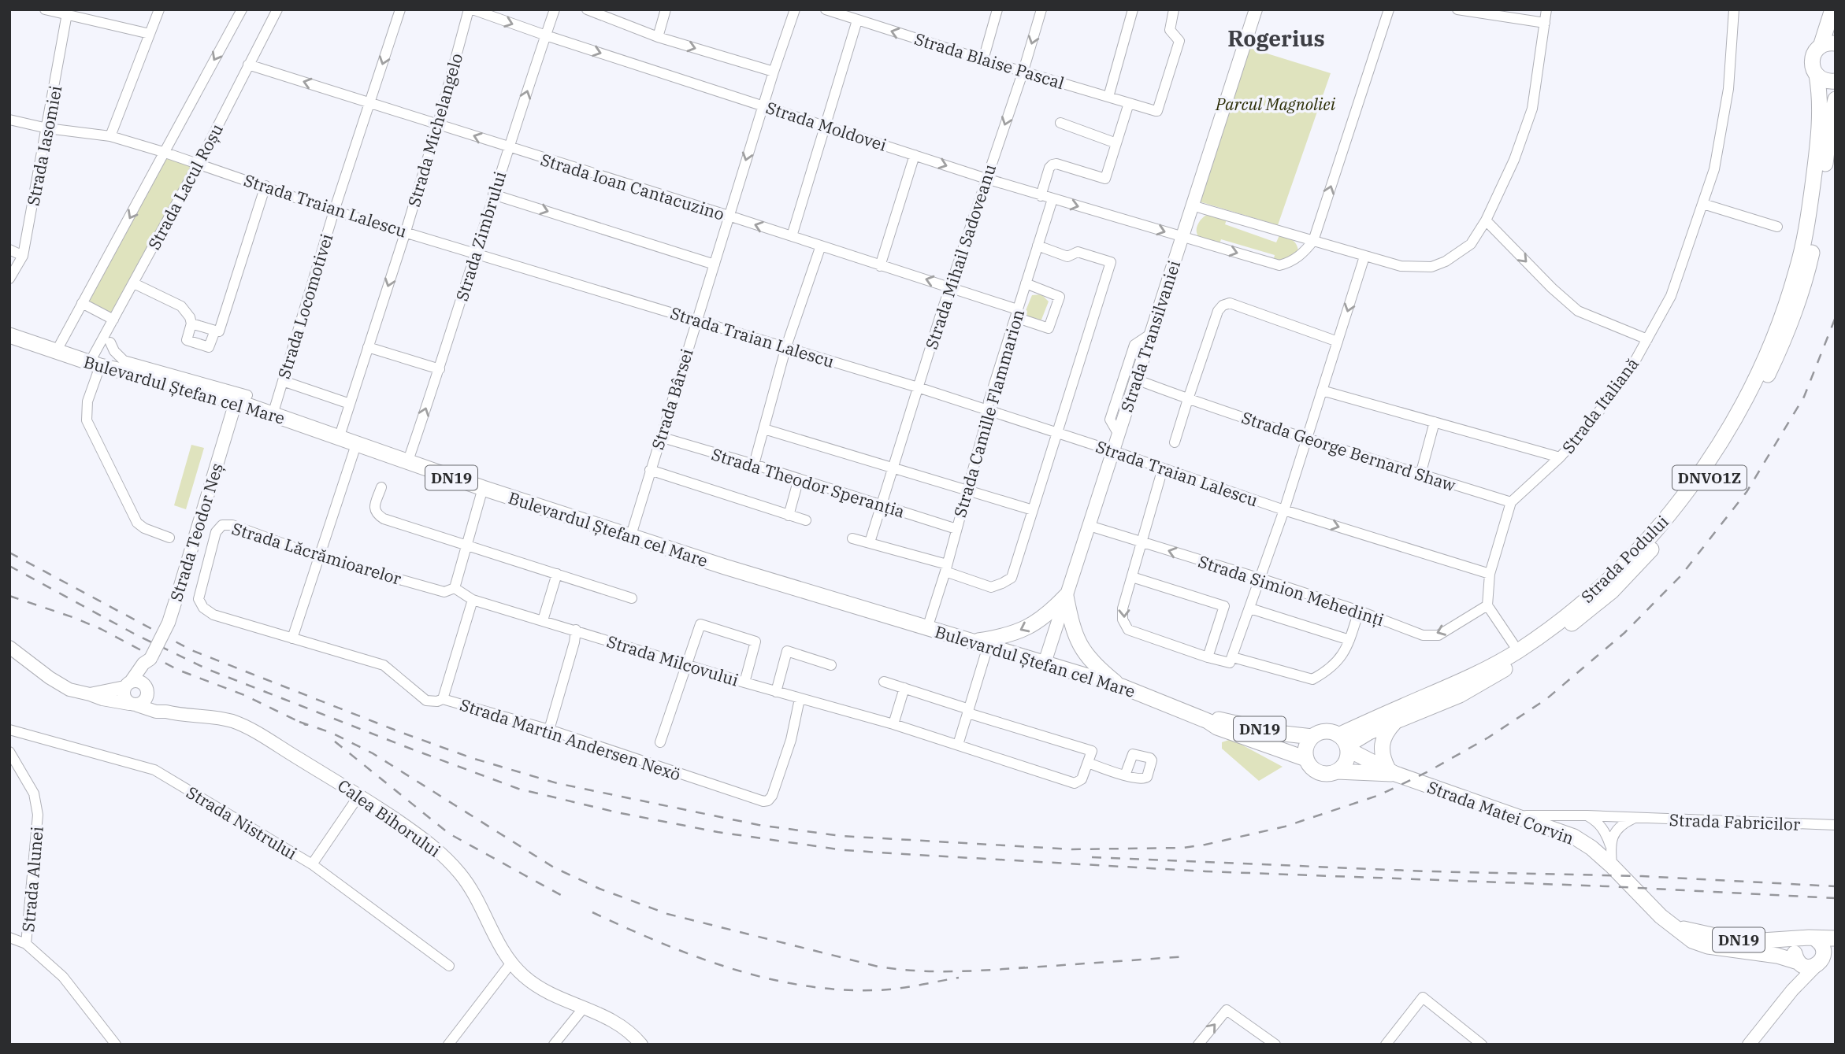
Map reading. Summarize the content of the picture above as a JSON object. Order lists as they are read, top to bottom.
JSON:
{
  "streets": {
    "main road": [
      "Strada Transilvaniei",
      "Bulevardul Ștefan cel Mare",
      "DN19",
      "DNVO1Z",
      "Strada Teodor Neș",
      "Strada Podului",
      "Strada Matei Corvin",
      "Calea Bihorului"
    ],
    "street": [
      "Strada Blaise Pascal",
      "Strada Moldovei",
      "Strada Michelangelo",
      "Strada Iasomiei",
      "Strada Lacul Roșu",
      "Strada Ioan Cantacuzino",
      "Strada Traian Lalescu",
      "Strada Zimbrului",
      "Strada Mihail Sadoveanu",
      "Strada Locomotivei",
      "Strada Bârsei",
      "Strada Italiană",
      "Strada Camille Flammarion",
      "Strada George Bernard Shaw",
      "Strada Theodor Speranția",
      "Strada Lăcrămioarelor",
      "Strada Simion Mehedinți",
      "Strada Milcovului",
      "Strada Martin Andersen Nexö",
      "Strada Fabricilor",
      "Strada Nistrului",
      "Strada Alunei"
    ]
  },
  "crossings": [
    ["Strada Blaise Pascal", "Strada Mihail Sadoveanu"],
    ["Strada Moldovei", "Strada Michelangelo"],
    ["Strada Moldovei", "Strada Zimbrului"],
    ["Strada Moldovei", "Strada Mihail Sadoveanu"],
    ["Strada Moldovei", "Strada Transilvaniei"],
    ["Strada Moldovei", "Strada Bârsei"],
    ["Strada Moldovei", "Strada Camille Flammarion"],
    ["Strada Michelangelo", "Strada Ioan Cantacuzino"],
    ["Strada Michelangelo", "Strada Traian Lalescu"],
    ["Strada Michelangelo", "Bulevardul Ștefan cel Mare"],
    ["Strada Iasomiei", "Strada Traian Lalescu"],
    ["Strada Lacul Roșu", "Strada Ioan Cantacuzino"],
    ["Strada Lacul Roșu", "Strada Traian Lalescu"],
    ["Strada Lacul Roșu", "Bulevardul Ștefan cel Mare"],
    ["Strada Ioan Cantacuzino", "Strada Zimbrului"],
    ["Strada Ioan Cantacuzino", "Strada Mihail Sadoveanu"],
    ["Strada Ioan Cantacuzino", "Strada Locomotivei"],
    ["Strada Ioan Cantacuzino", "Strada Bârsei"],
    ["Strada Ioan Cantacuzino", "Strada Camille Flammarion"],
    ["Strada Traian Lalescu", "Strada Zimbrului"],
    ["Strada Traian Lalescu", "Strada Mihail Sadoveanu"],
    ["Strada Traian Lalescu", "Strada Locomotivei"],
    ["Strada Traian Lalescu", "Strada Transilvaniei"],
    ["Strada Traian Lalescu", "Strada Bârsei"],
    ["Strada Traian Lalescu", "Strada Camille Flammarion"],
    ["Strada Zimbrului", "Bulevardul Ștefan cel Mare"],
    ["Strada Mihail Sadoveanu", "Strada Theodor Speranția"],
    ["Strada Locomotivei", "Bulevardul Ștefan cel Mare"],
    ["Strada Transilvaniei", "Bulevardul Ștefan cel Mare"],
    ["Strada Transilvaniei", "Strada George Bernard Shaw"],
    ["Strada Transilvaniei", "Strada Simion Mehedinți"],
    ["Bulevardul Ștefan cel Mare", "Strada Bârsei"],
    ["Bulevardul Ștefan cel Mare", "Strada Camille Flammarion"],
    ["Bulevardul Ștefan cel Mare", "DN19"],
    ["Bulevardul Ștefan cel Mare", "Strada Teodor Neș"],
    ["Bulevardul Ștefan cel Mare", "Strada Podului"],
    ["Strada Bârsei", "Strada Theodor Speranția"],
    ["Strada Italiană", "Strada George Bernard Shaw"],
    ["Strada Camille Flammarion", "Strada Theodor Speranția"],
    ["DN19", "Strada Podului"],
    ["DN19", "Strada Matei Corvin"],
    ["DNVO1Z", "Strada Podului"],
    ["Strada Teodor Neș", "Calea Bihorului"],
    ["Strada Lăcrămioarelor", "Strada Milcovului"],
    ["Strada Lăcrămioarelor", "Strada Martin Andersen Nexö"],
    ["Strada Milcovului", "Strada Martin Andersen Nexö"],
    ["Strada Matei Corvin", "Strada Fabricilor"]
  ],
  "one_way": ["Strada Ioan Cantacuzino", "Strada Zimbrului", "Strada Simion Mehedinți"],
  "districts": ["Rogerius"],
  "parks": ["Parcul Magnoliei"]
}
